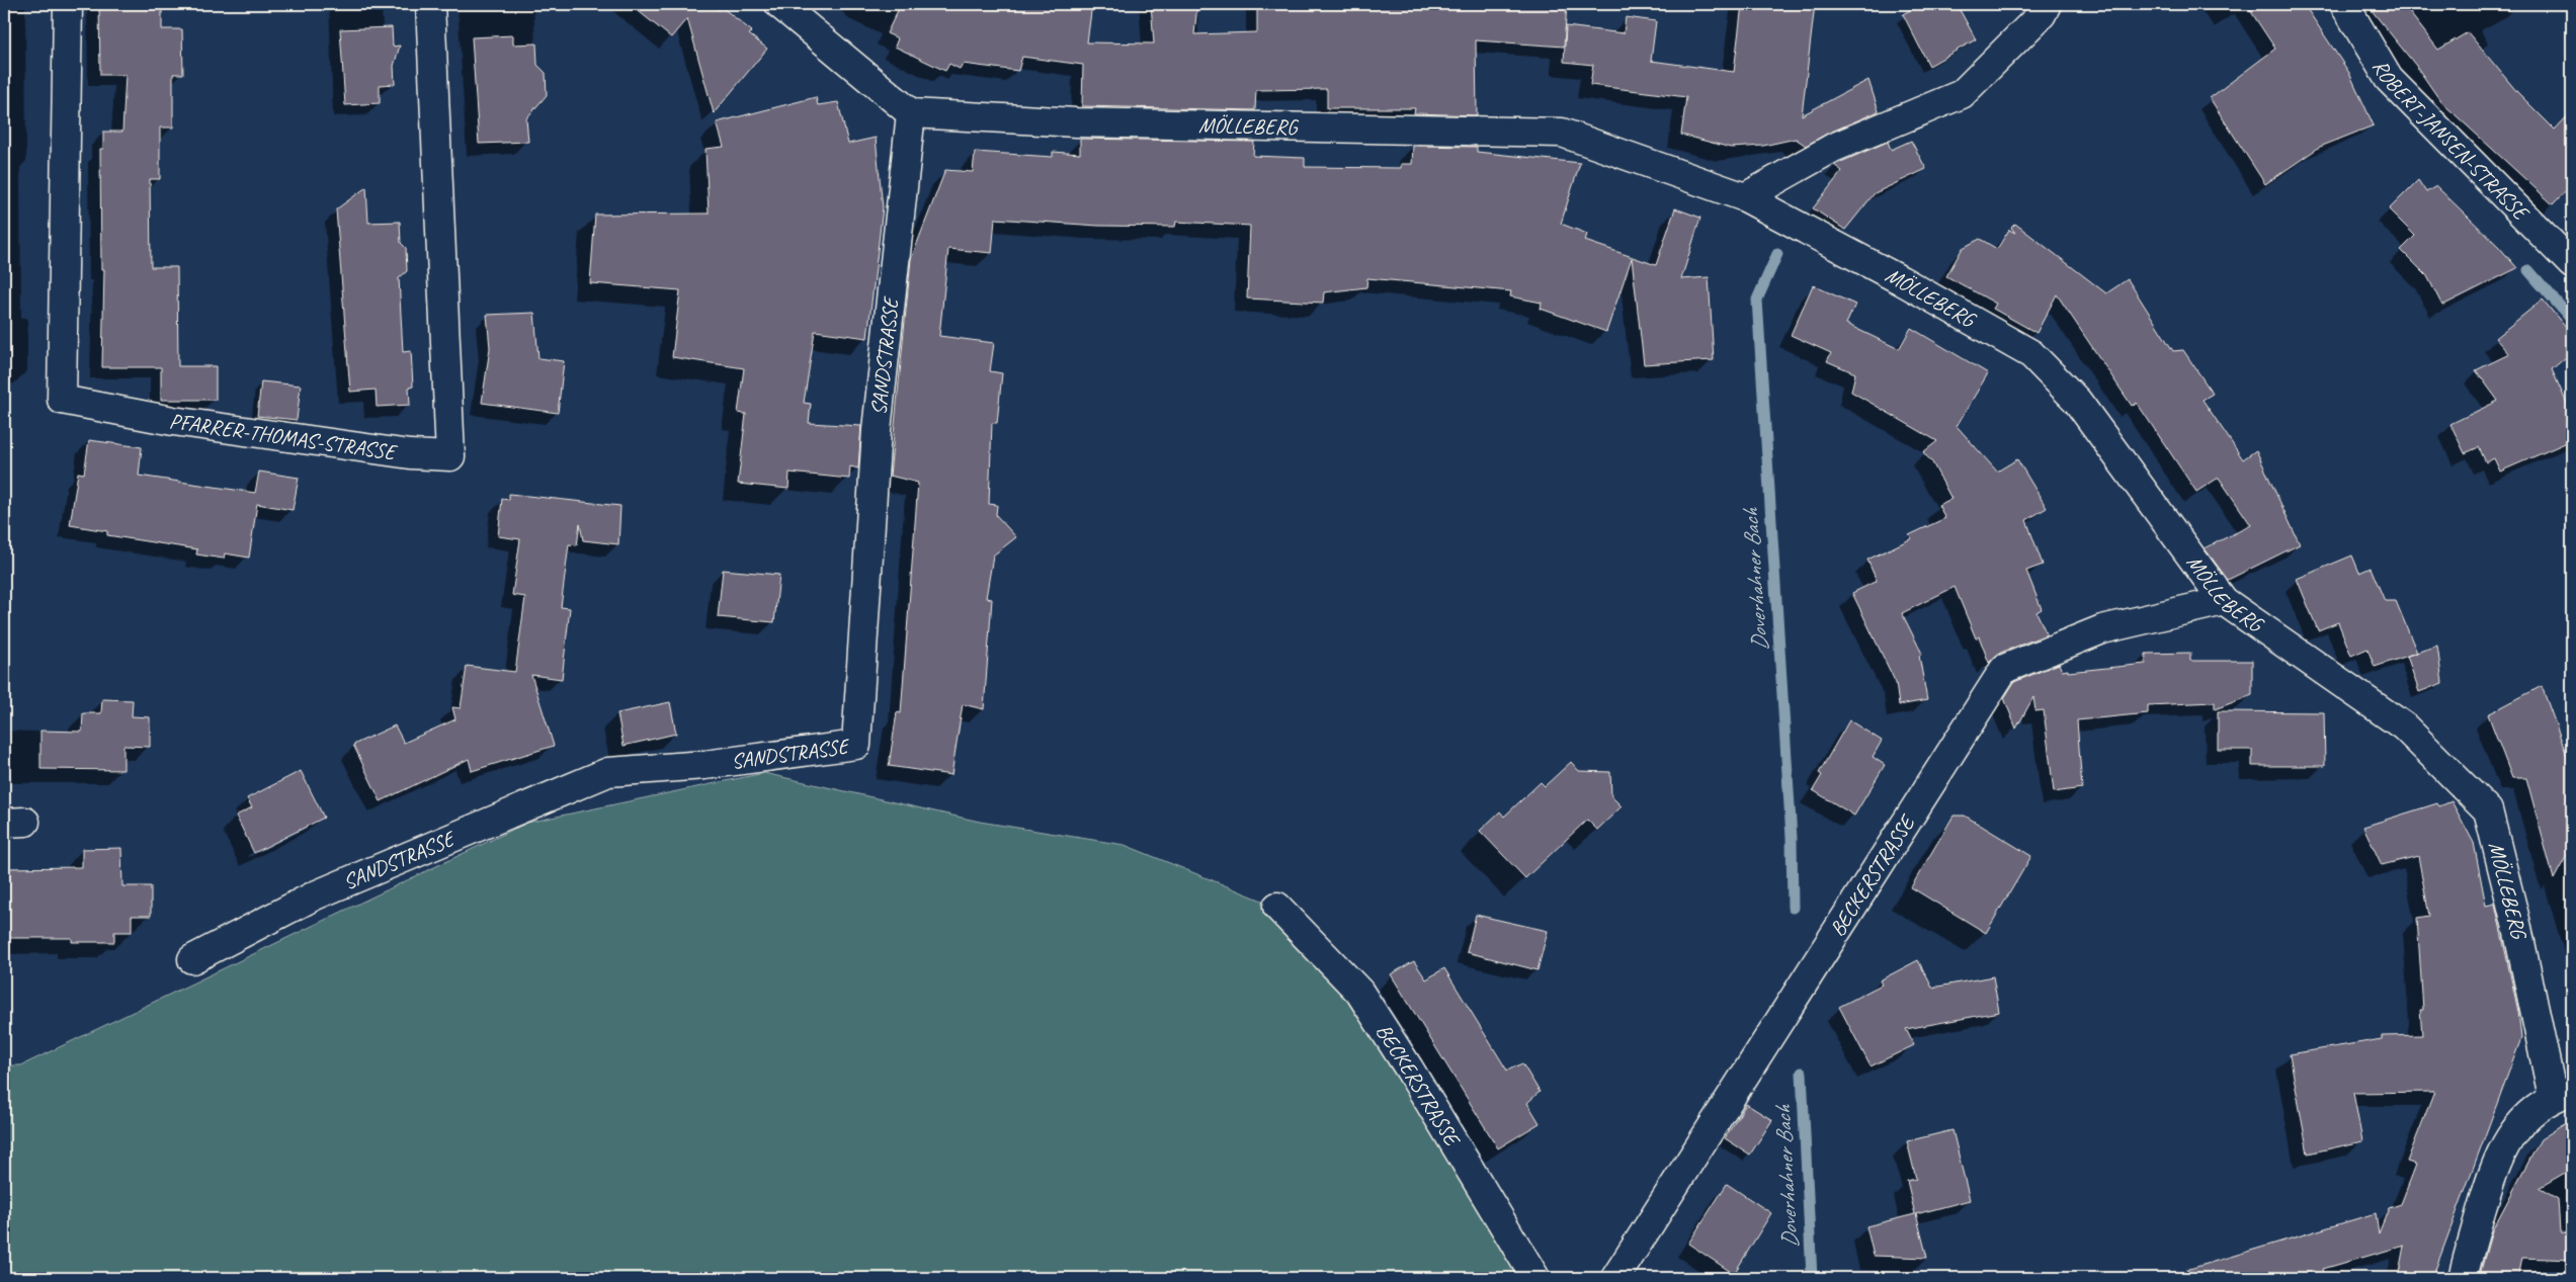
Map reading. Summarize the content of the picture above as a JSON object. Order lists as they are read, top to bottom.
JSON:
{
  "streets": {
    "street": [
      "MÖLLEBERG",
      "ROBERT-JANSEN-STRASSE",
      "SANDSTRASSE",
      "PFARRER-THOMAS-STRASSE",
      "BECKERSTRASSE"
    ]
  },
  "crossings": [
    ["MÖLLEBERG", "SANDSTRASSE"],
    ["MÖLLEBERG", "BECKERSTRASSE"]
  ],
  "water": ["Doverhahner Bach"]
}
